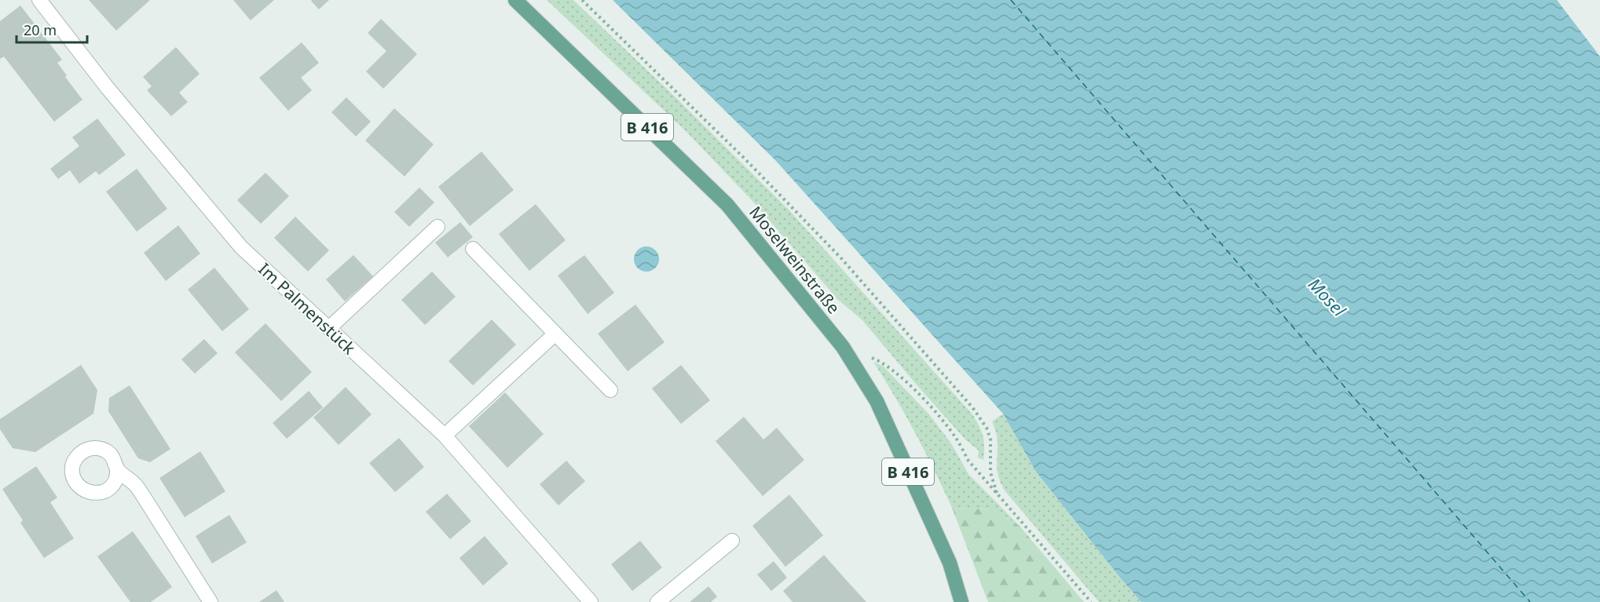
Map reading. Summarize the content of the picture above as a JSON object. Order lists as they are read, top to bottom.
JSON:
{
  "streets": {
    "main road": ["B 416", "Moselweinstraße"],
    "street": ["Im Palmenstück"]
  },
  "water": ["Mosel"],
  "scale_bar": "20 m"
}
